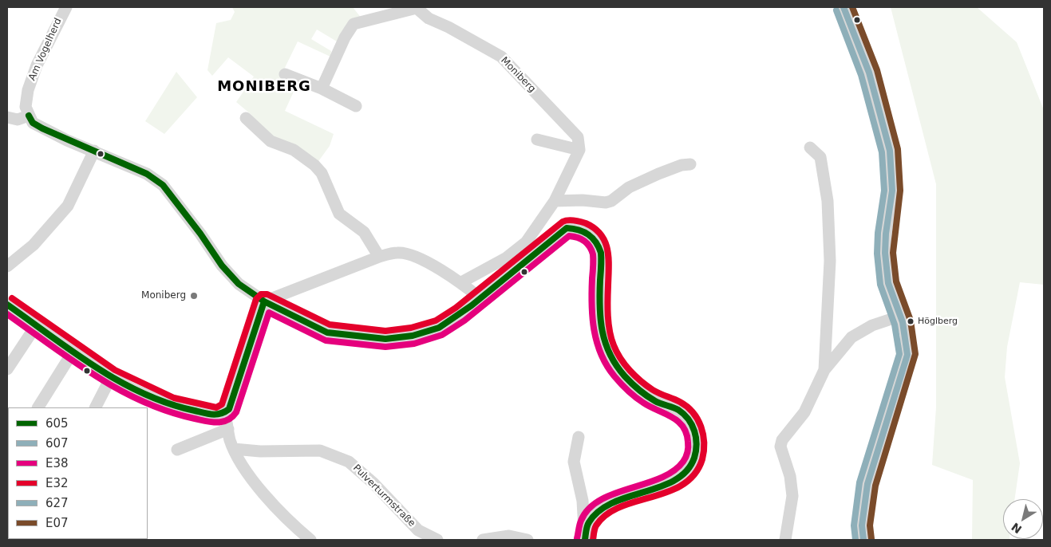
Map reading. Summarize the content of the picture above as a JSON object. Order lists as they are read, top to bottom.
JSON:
{
  "streets": {
    "street": ["Am Vogelherd", "Moniberg", "Pulverturmstraße"]
  },
  "districts": ["MONIBERG"],
  "places": ["Moniberg", "Höglberg"],
  "lines": [
    "transit line 607",
    "transit line E07",
    "transit line 627",
    "transit line 605",
    "transit line E32",
    "transit line E38"
  ],
  "legend": [
    "605",
    "607",
    "E38",
    "E32",
    "627",
    "E07"
  ],
  "north": "bottom left"
}
